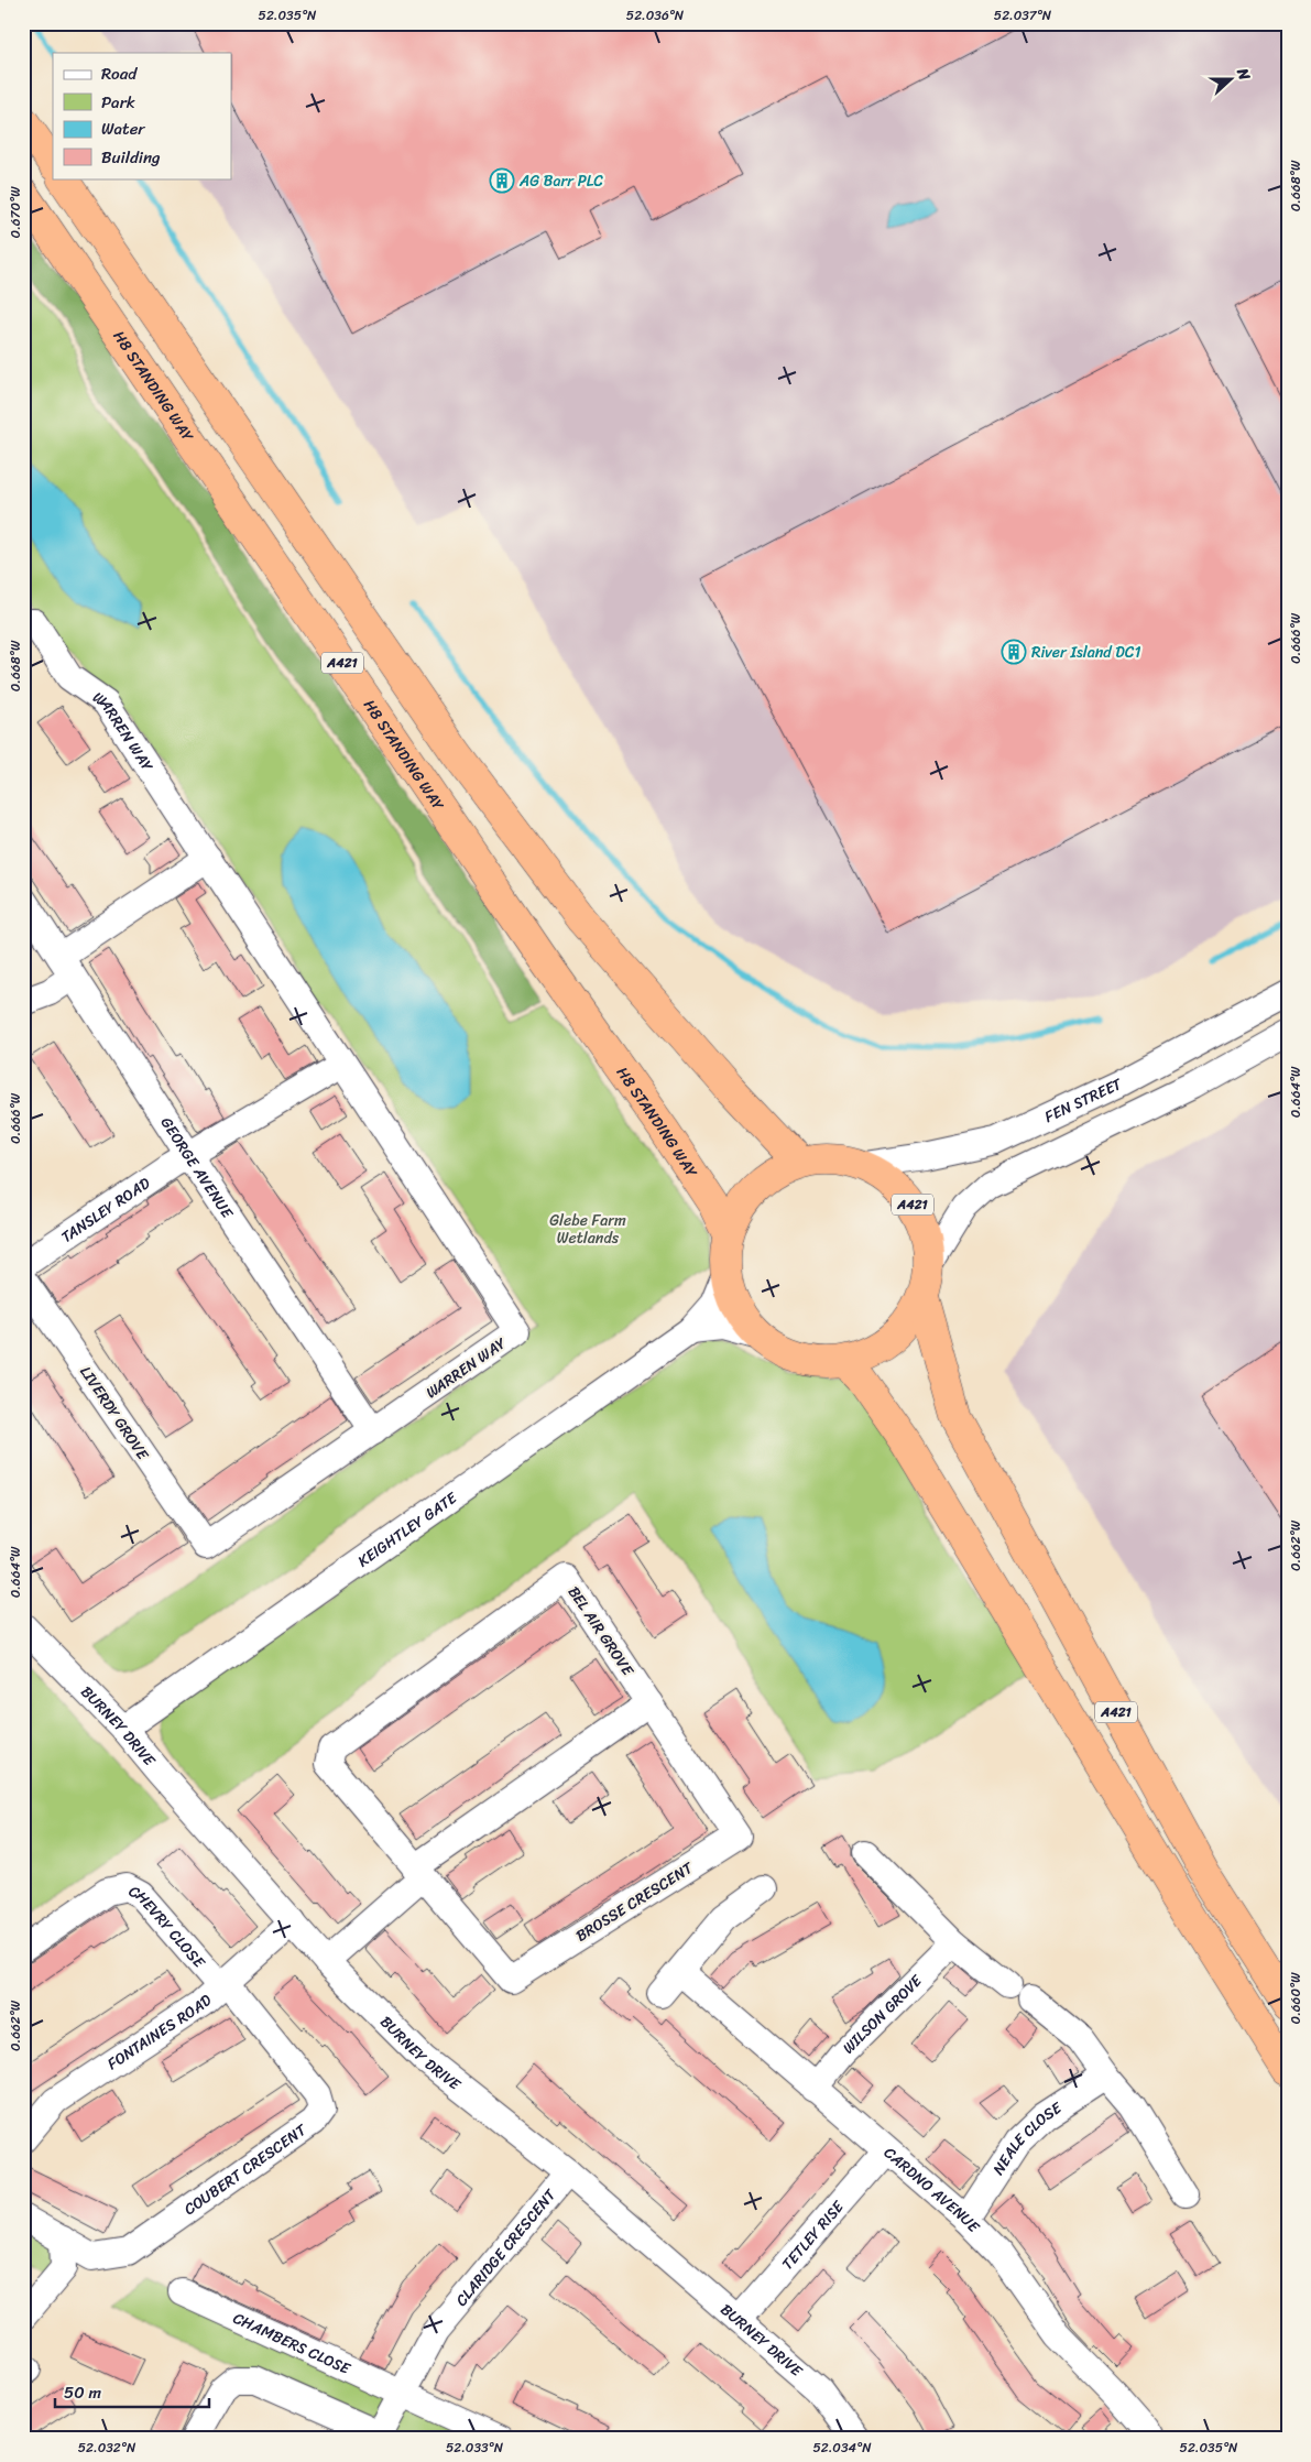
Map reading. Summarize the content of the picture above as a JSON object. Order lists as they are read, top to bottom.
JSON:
{
  "streets": {
    "highway": ["H8 STANDING WAY", "A421"],
    "street": [
      "WARREN WAY",
      "FEN STREET",
      "GEORGE AVENUE",
      "TANSLEY ROAD",
      "LIVERDY GROVE",
      "KEIGHTLEY GATE",
      "BEL AIR GROVE",
      "BURNEY DRIVE",
      "BROSSE CRESCENT",
      "CHEVRY CLOSE",
      "WILSON GROVE",
      "FONTAINES ROAD",
      "NEALE CLOSE",
      "COUBERT CRESCENT",
      "CARDNO AVENUE",
      "TETLEY RISE",
      "CLARIDGE CRESCENT",
      "CHAMBERS CLOSE"
    ]
  },
  "crossings": [
    ["H8 STANDING WAY", "A421"],
    ["A421", "FEN STREET"],
    ["A421", "KEIGHTLEY GATE"],
    ["WARREN WAY", "GEORGE AVENUE"],
    ["WARREN WAY", "LIVERDY GROVE"],
    ["GEORGE AVENUE", "TANSLEY ROAD"],
    ["KEIGHTLEY GATE", "BURNEY DRIVE"],
    ["BEL AIR GROVE", "BROSSE CRESCENT"],
    ["BURNEY DRIVE", "FONTAINES ROAD"],
    ["BURNEY DRIVE", "TETLEY RISE"],
    ["BURNEY DRIVE", "CLARIDGE CRESCENT"],
    ["CHEVRY CLOSE", "FONTAINES ROAD"],
    ["CHEVRY CLOSE", "COUBERT CRESCENT"],
    ["WILSON GROVE", "CARDNO AVENUE"],
    ["FONTAINES ROAD", "COUBERT CRESCENT"],
    ["NEALE CLOSE", "CARDNO AVENUE"],
    ["CARDNO AVENUE", "TETLEY RISE"],
    ["CLARIDGE CRESCENT", "CHAMBERS CLOSE"]
  ],
  "parks": ["Glebe Farm Wetlands"],
  "places": {
    "building": ["AG Barr PLC", "River Island DC1"]
  },
  "legend": [
    "Road",
    "Park",
    "Water",
    "Building"
  ],
  "scale_bar": "50 m",
  "north": "right",
  "coordinates": [
    "52.035°N",
    "52.036°N",
    "52.037°N",
    "0.668°W",
    "0.670°W",
    "0.666°W",
    "0.664°W",
    "0.662°W",
    "0.660°W",
    "52.032°N",
    "52.033°N",
    "52.034°N"
  ]
}
